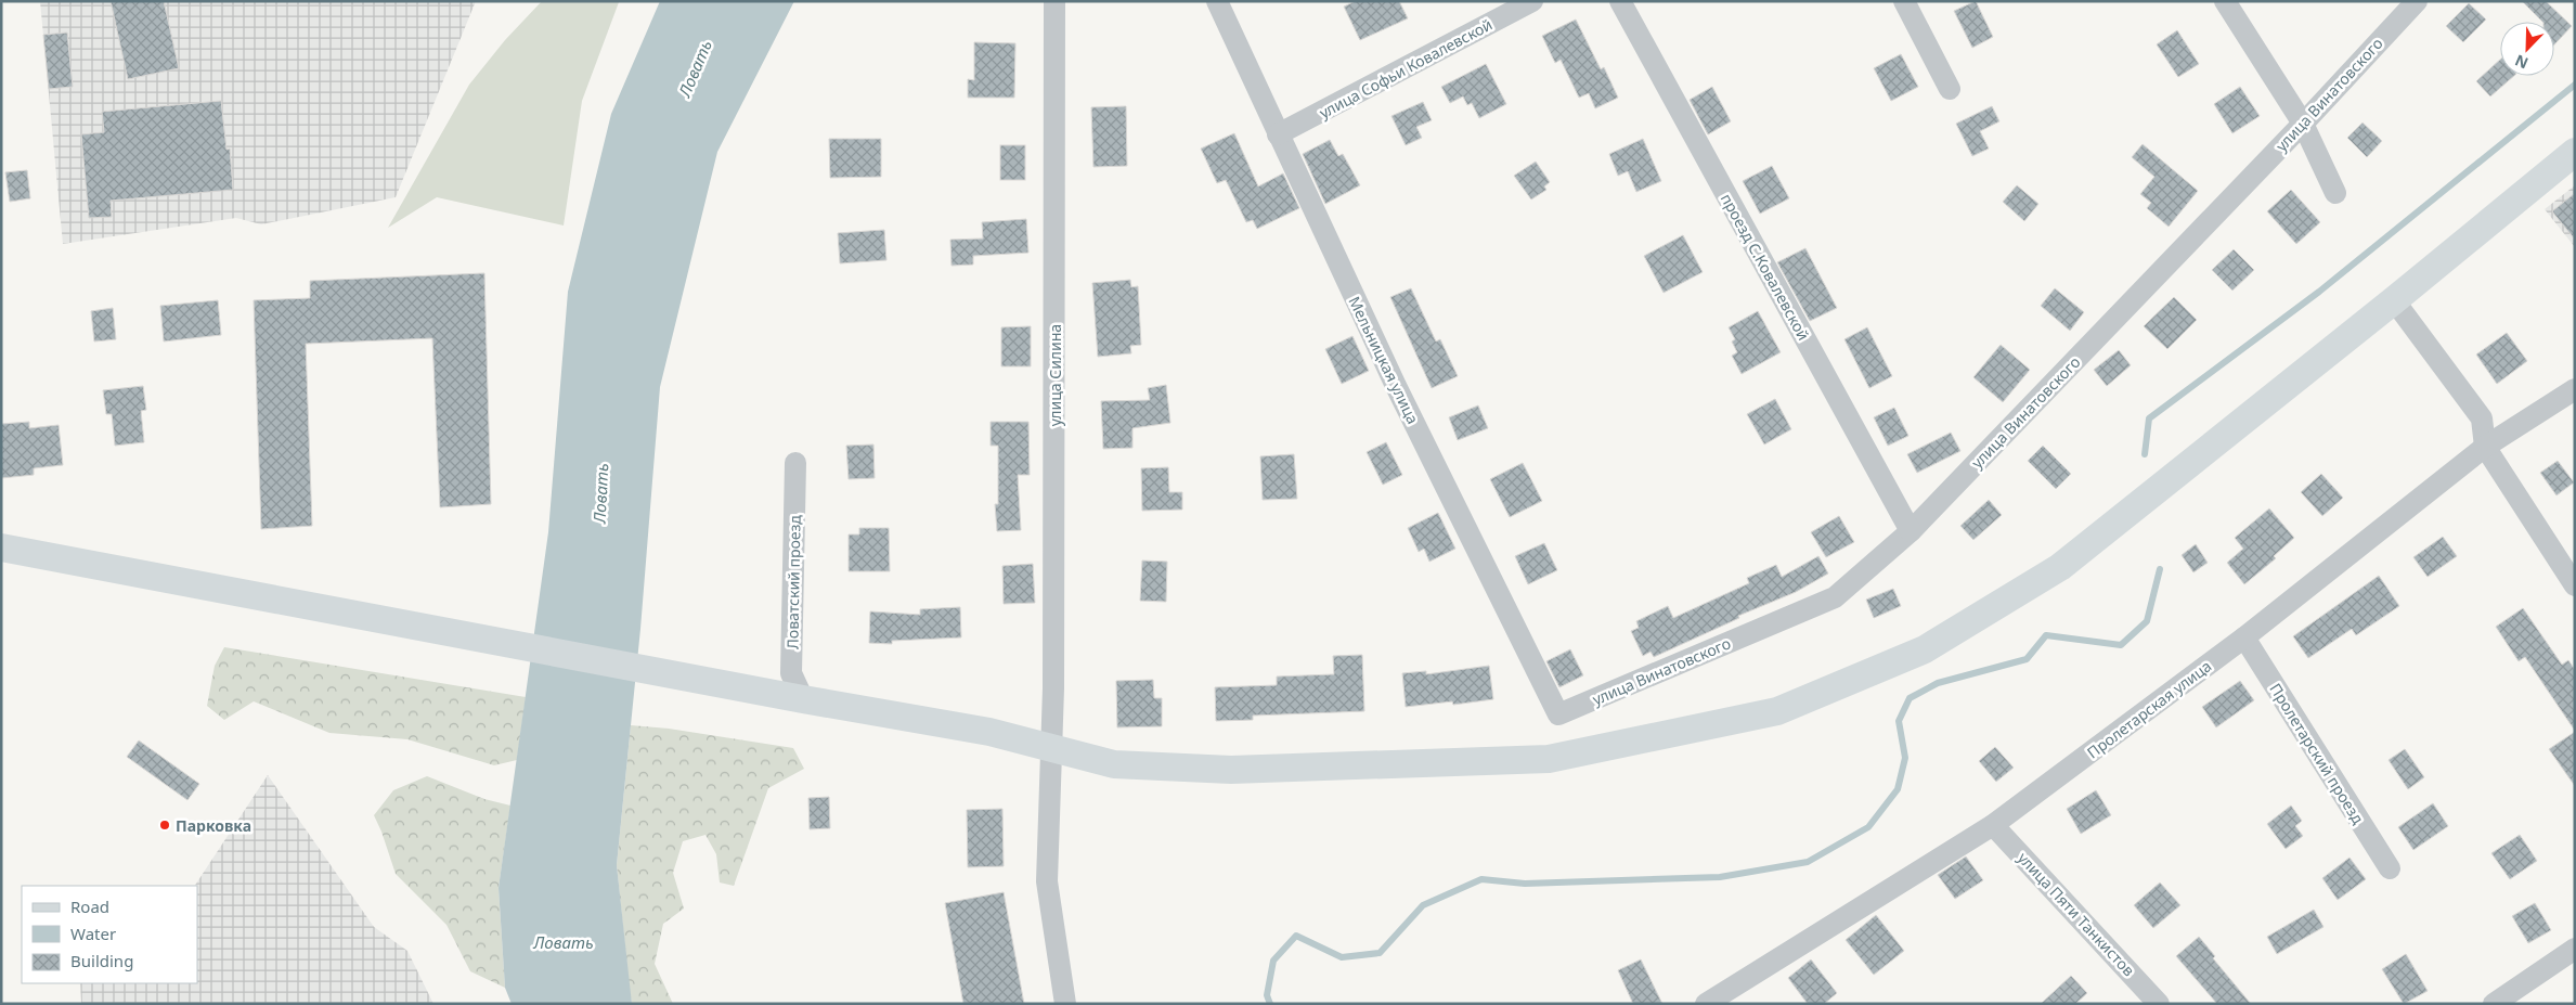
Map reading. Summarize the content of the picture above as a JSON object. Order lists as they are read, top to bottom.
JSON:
{
  "streets": {
    "street": [
      "улица Софьи Ковалевской",
      "улица Винатовского",
      "проезд С.Ковалевской",
      "Мельницкая улица",
      "улица Силина",
      "Ловатский проезд",
      "Пролетарская улица",
      "Пролетарский проезд",
      "улица Пяти Танкистов"
    ]
  },
  "crossings": [
    ["улица Софьи Ковалевской", "Мельницкая улица"],
    ["улица Винатовского", "проезд С.Ковалевской"],
    ["улица Винатовского", "Мельницкая улица"],
    ["Пролетарская улица", "Пролетарский проезд"],
    ["Пролетарская улица", "улица Пяти Танкистов"]
  ],
  "water": ["Ловать"],
  "places": ["Парковка"],
  "legend": ["Road", "Water", "Building"],
  "north": "bottom left"
}
